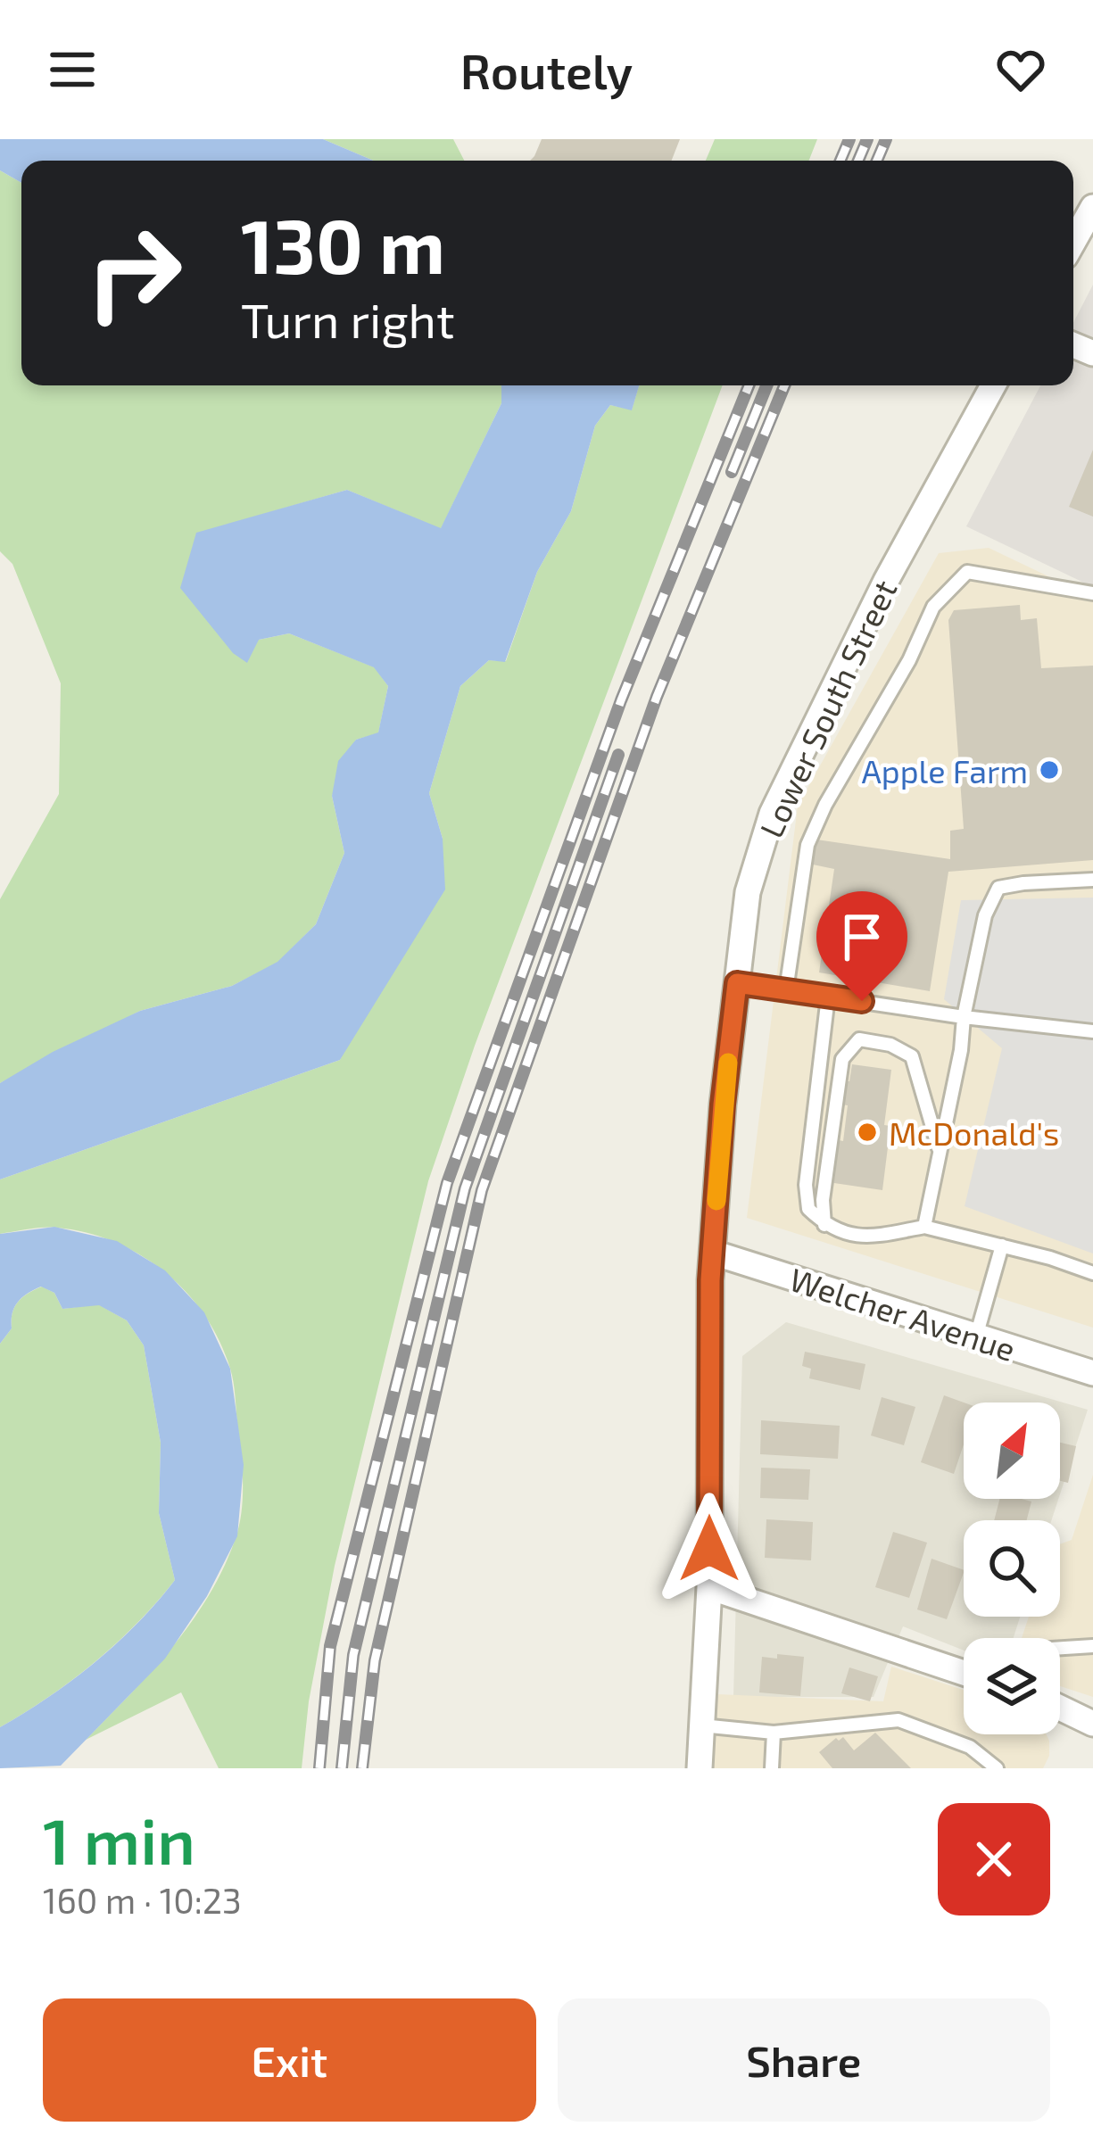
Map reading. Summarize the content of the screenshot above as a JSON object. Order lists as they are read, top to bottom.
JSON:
{
  "streets": {
    "street": ["Lower South Street", "Welcher Avenue"]
  },
  "crossings": [
    ["Lower South Street", "Welcher Avenue"]
  ],
  "places": ["Apple Farm", "McDonald's"],
  "north": "top right",
  "page": {
    "header": "Routely",
    "turn": ["130 m", "Turn right"],
    "heading": ["1 min", "160 m · 10:23"],
    "buttons": ["Exit", "Share"]
  }
}
